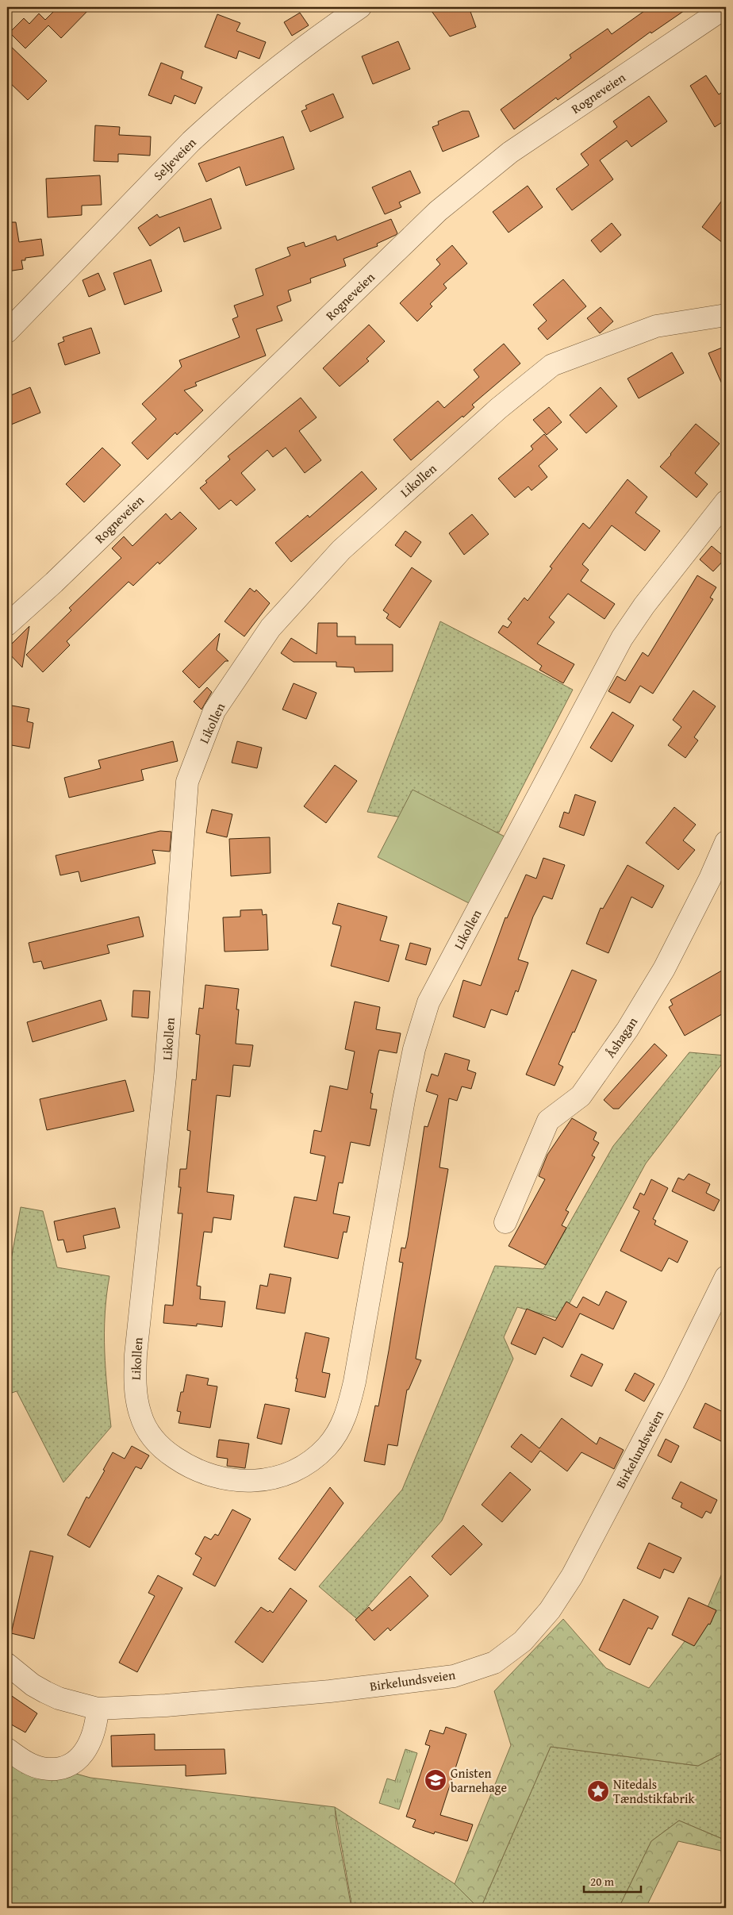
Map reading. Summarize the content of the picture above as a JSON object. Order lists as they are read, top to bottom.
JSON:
{
  "streets": {
    "street": [
      "Rogneveien",
      "Seljeveien",
      "Likollen",
      "Åshagan",
      "Birkelundsveien"
    ]
  },
  "places": {
    "school or university": ["Gnisten barnehage"],
    "place": ["Nitedals Tændstikfabrik"]
  },
  "scale_bar": "20 m"
}
